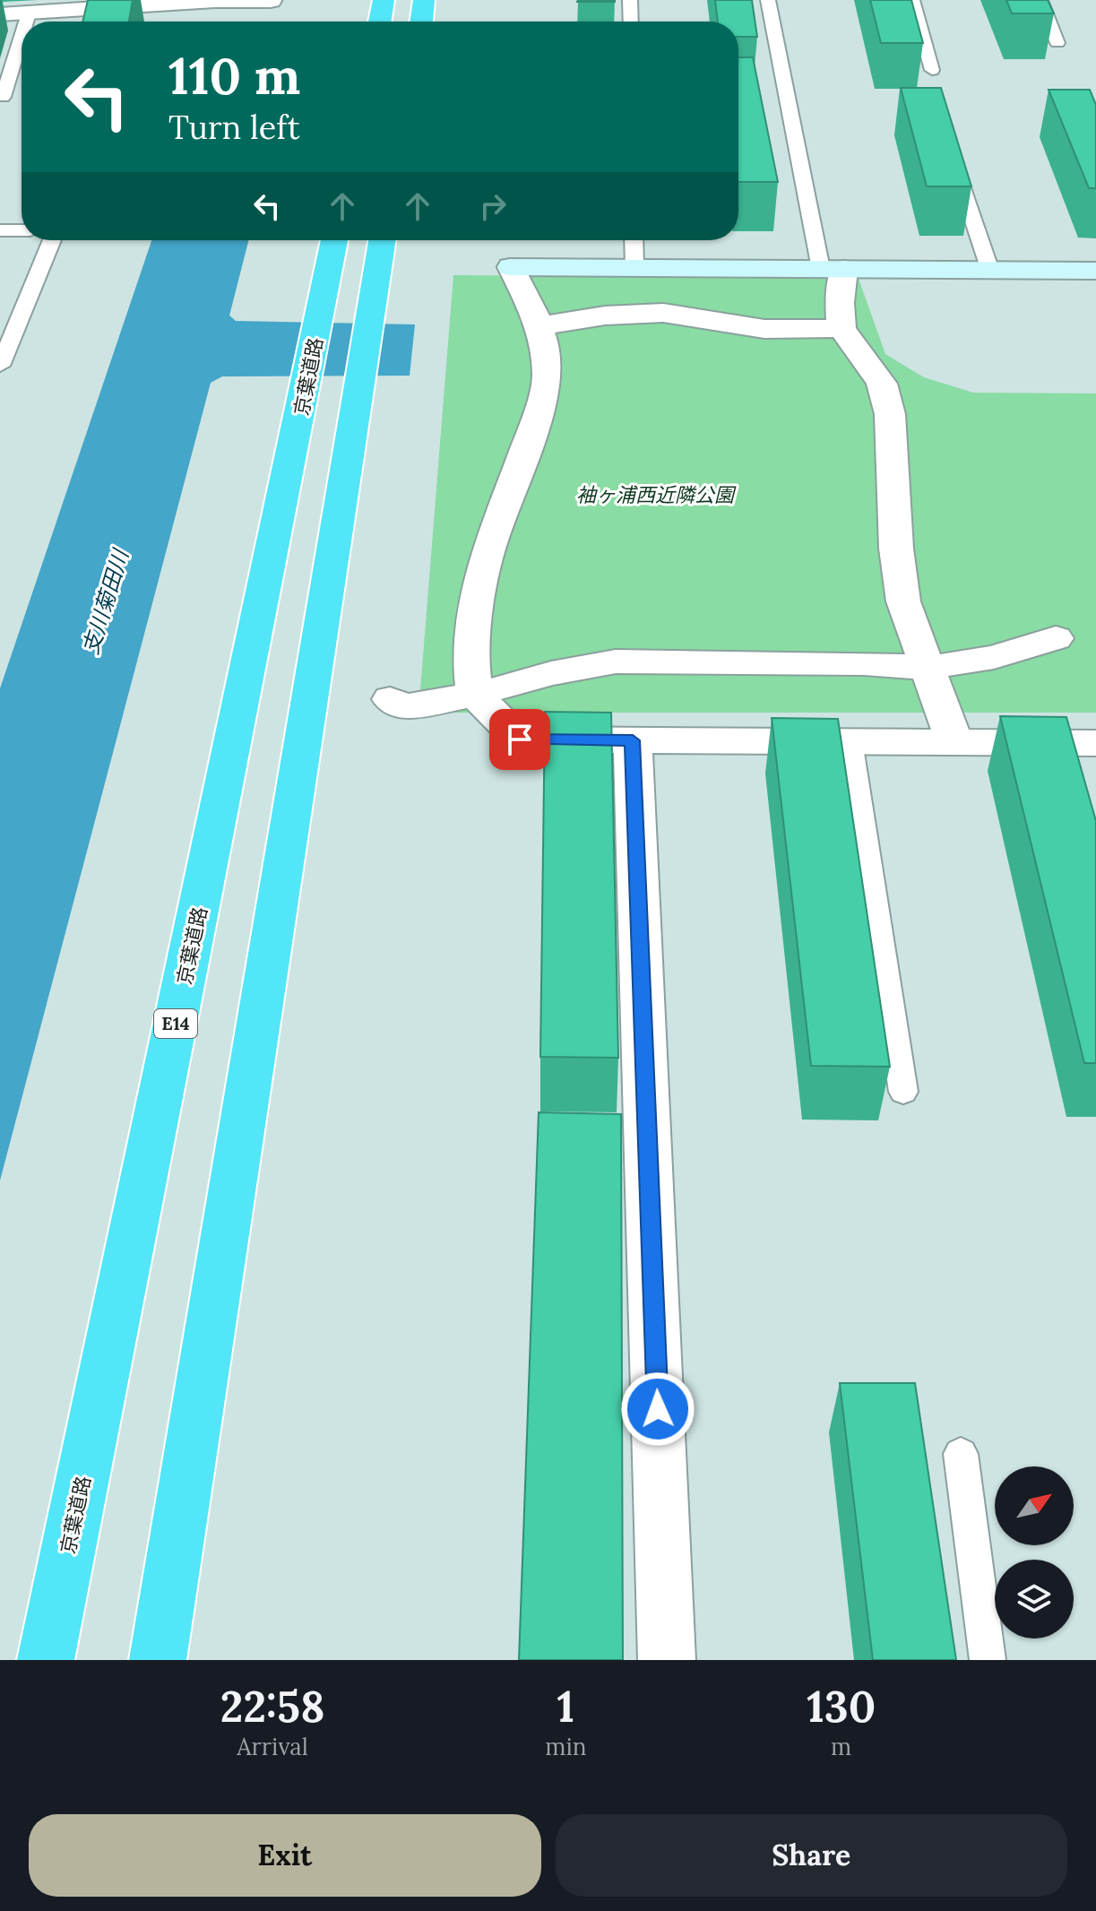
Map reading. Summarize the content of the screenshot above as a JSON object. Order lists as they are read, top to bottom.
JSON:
{
  "streets": {
    "highway": ["京葉道路", "E14"]
  },
  "water": ["支川菊田川"],
  "parks": ["袖ヶ浦西近隣公園"],
  "north": "top right",
  "page": {
    "turn": ["110 m", "Turn left"],
    "eta": [
      "22:58",
      "Arrival",
      "1",
      "min",
      "130",
      "m"
    ],
    "buttons": ["Exit", "Share"]
  }
}
